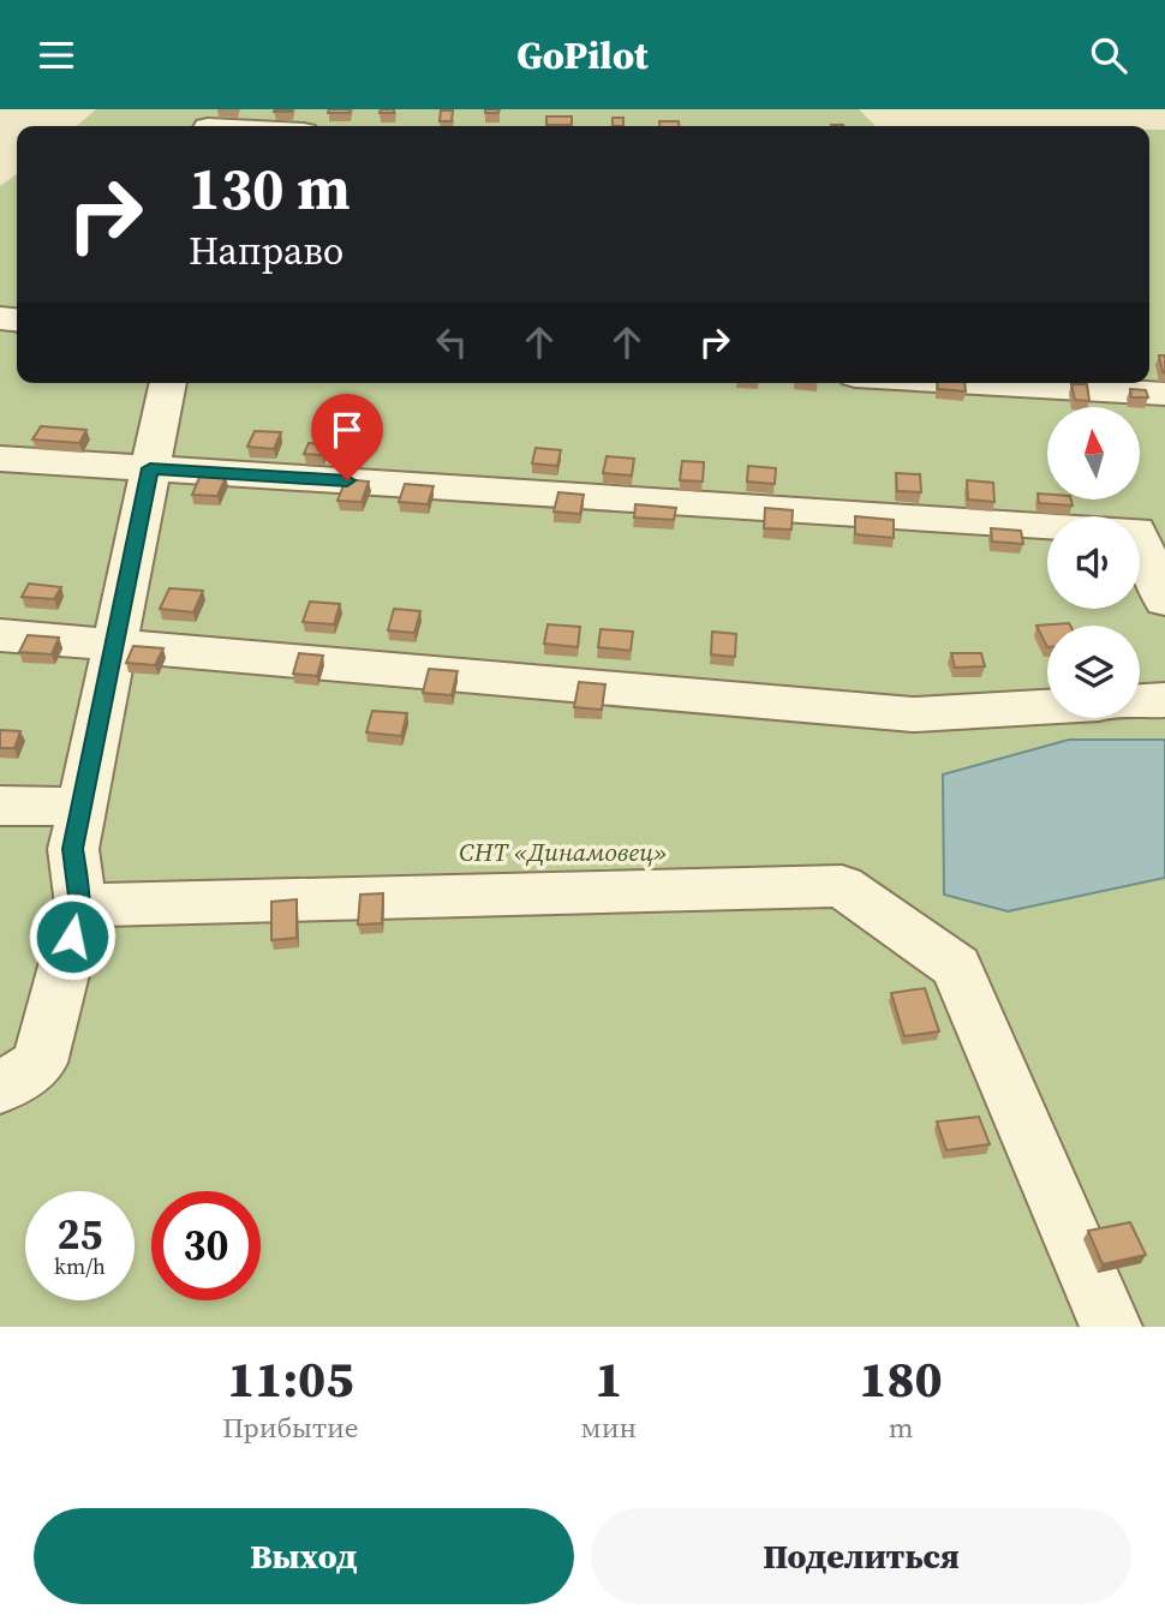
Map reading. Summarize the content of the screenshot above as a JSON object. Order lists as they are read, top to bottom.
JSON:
{
  "parks": ["СНТ «Динамовец»"],
  "north": "top",
  "page": {
    "header": "GoPilot",
    "turn": ["130 m", "Направо"],
    "speed": "25 km/h",
    "limit": "30",
    "eta": [
      "11:05",
      "Прибытие",
      "1",
      "мин",
      "180",
      "m"
    ],
    "buttons": ["Выход", "Поделиться"]
  }
}
